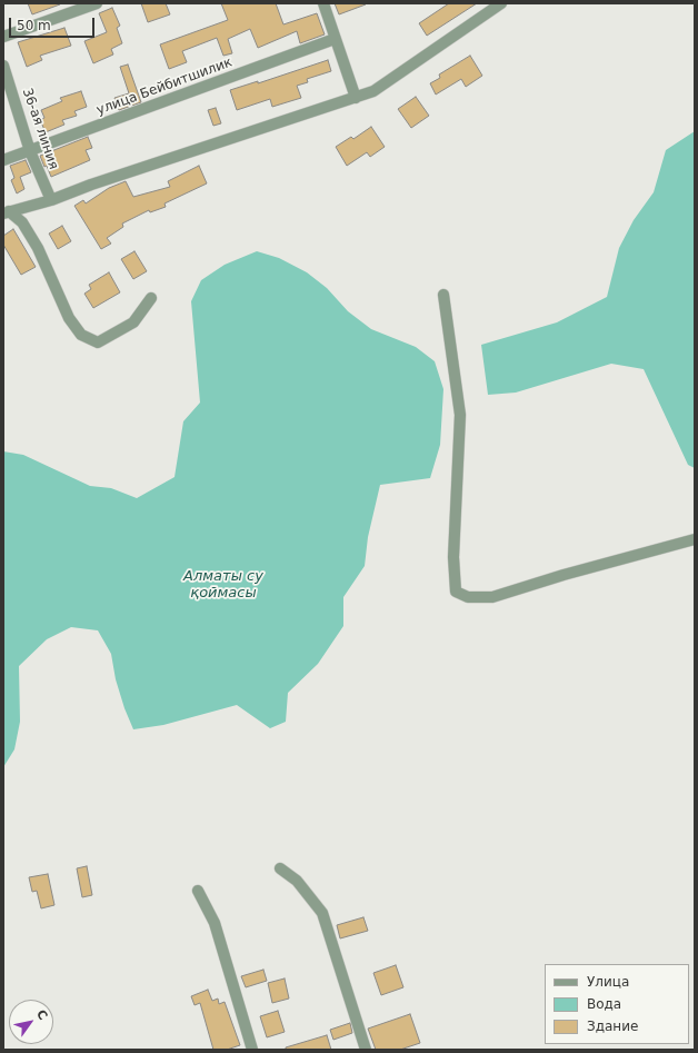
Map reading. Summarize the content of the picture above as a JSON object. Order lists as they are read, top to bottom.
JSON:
{
  "streets": {
    "street": ["улица Бейбитшилик", "36-ая линия"]
  },
  "crossings": [
    ["улица Бейбитшилик", "36-ая линия"]
  ],
  "water": ["Алматы су қоймасы"],
  "legend": ["Улица", "Вода", "Здание"],
  "scale_bar": "50 m",
  "north": "top right"
}
